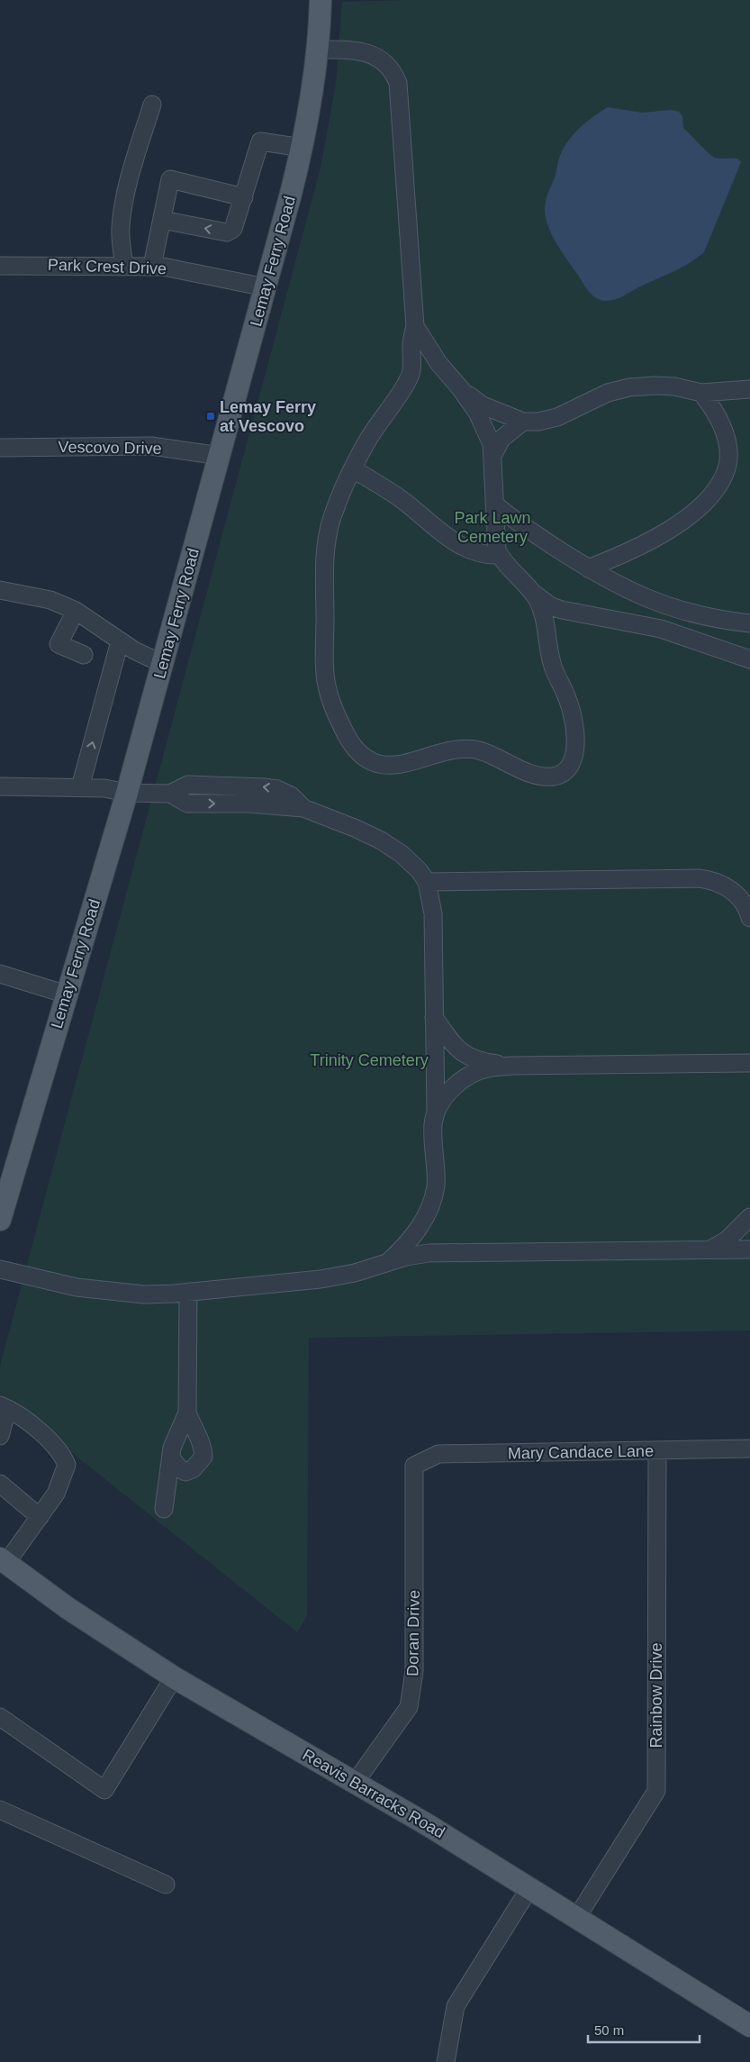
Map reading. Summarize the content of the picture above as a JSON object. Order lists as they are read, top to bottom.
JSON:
{
  "streets": {
    "main road": ["Lemay Ferry Road", "Reavis Barracks Road"],
    "street": [
      "Park Crest Drive",
      "Vescovo Drive",
      "Mary Candace Lane",
      "Doran Drive",
      "Rainbow Drive"
    ]
  },
  "crossings": [
    ["Lemay Ferry Road", "Park Crest Drive"],
    ["Lemay Ferry Road", "Vescovo Drive"],
    ["Mary Candace Lane", "Doran Drive"],
    ["Mary Candace Lane", "Rainbow Drive"],
    ["Doran Drive", "Reavis Barracks Road"],
    ["Rainbow Drive", "Reavis Barracks Road"]
  ],
  "parks": ["Park Lawn Cemetery", "Trinity Cemetery"],
  "places": {
    "transit": ["Lemay Ferry at Vescovo"]
  },
  "scale_bar": "50 m"
}
